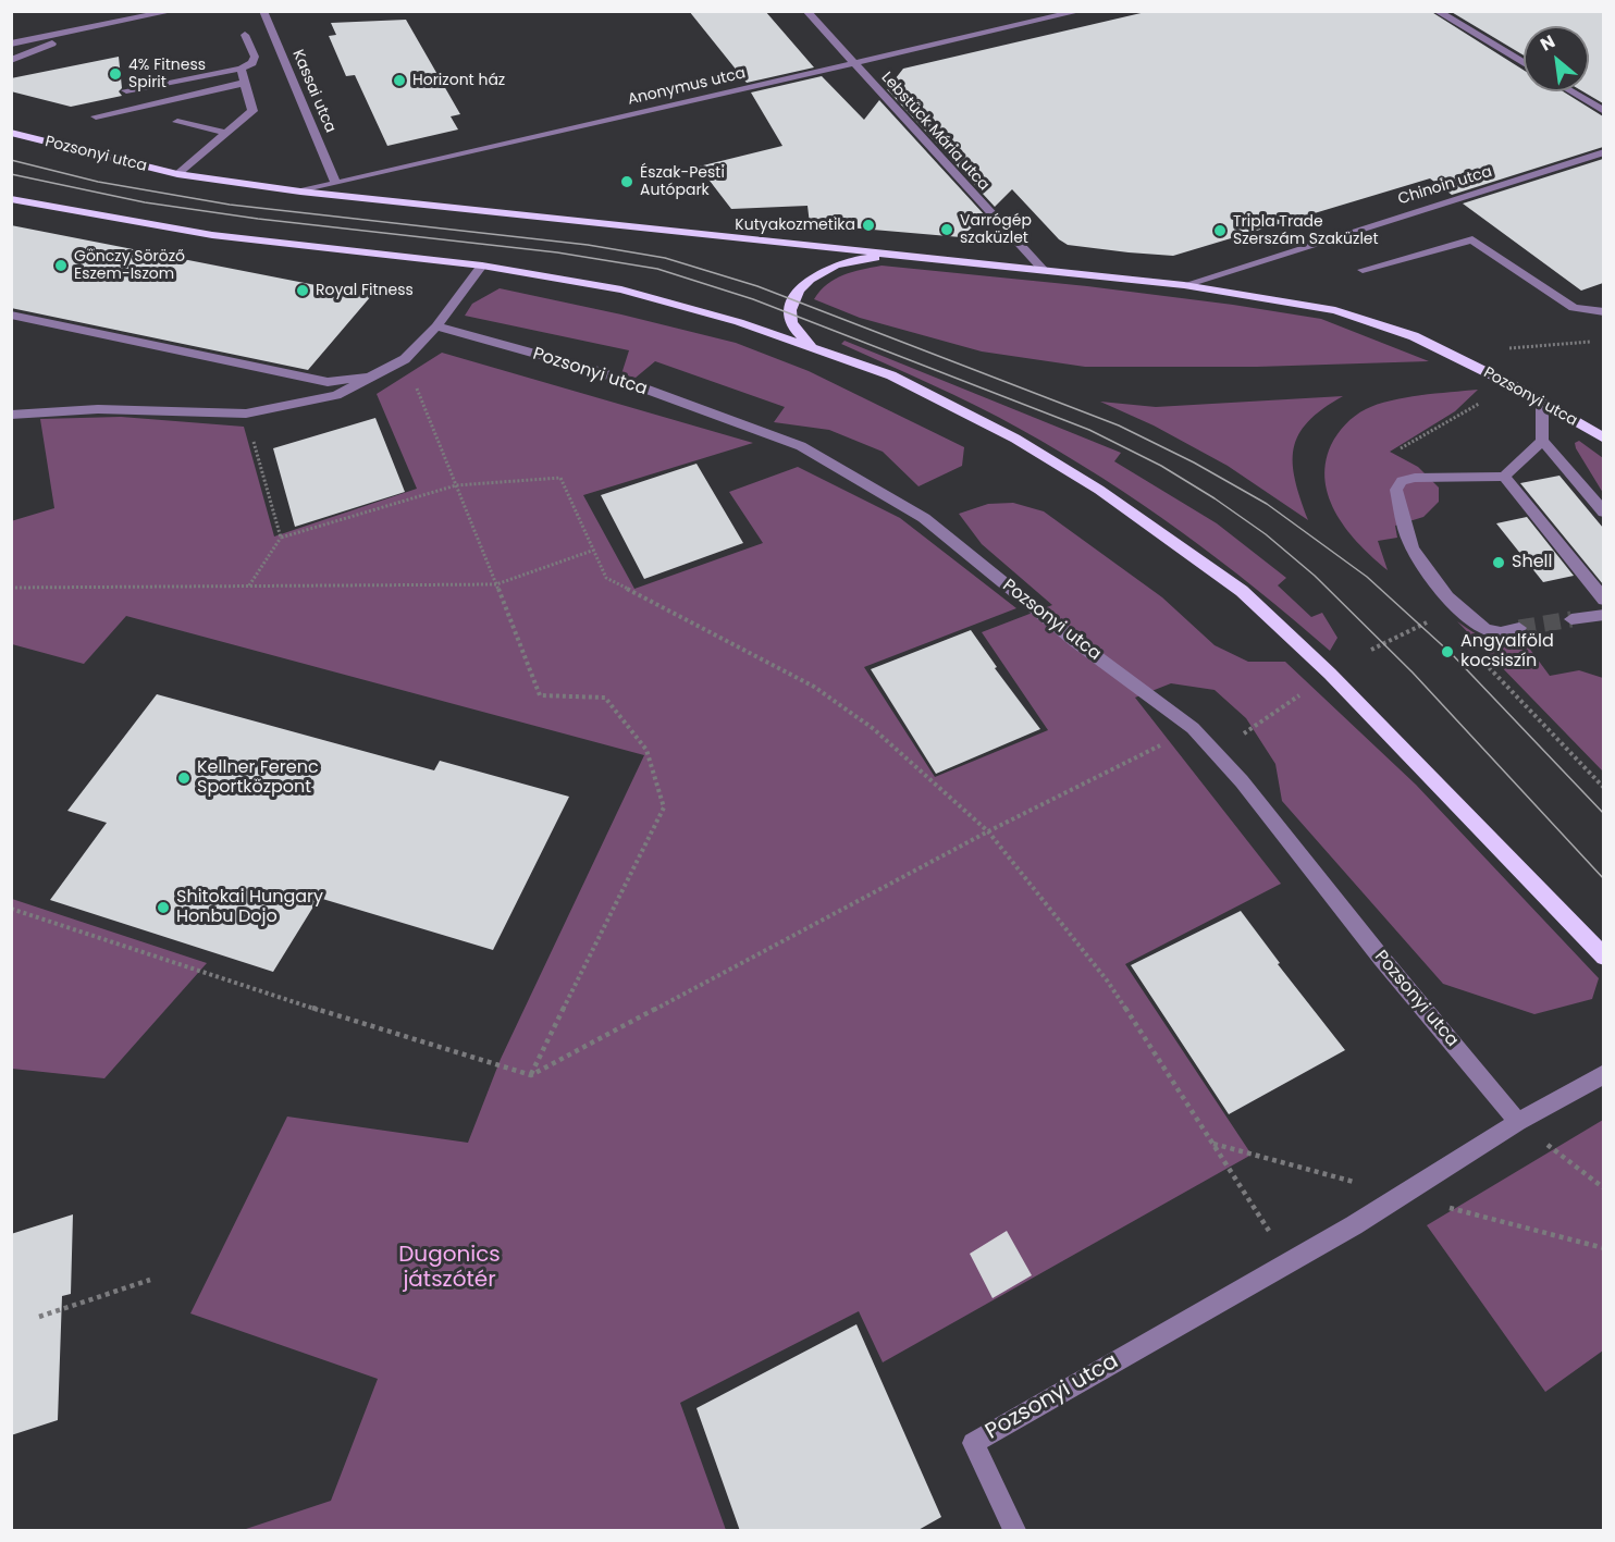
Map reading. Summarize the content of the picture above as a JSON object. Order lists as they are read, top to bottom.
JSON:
{
  "streets": {
    "main road": ["Pozsonyi utca"],
    "street": [
      "Anonymus utca",
      "Kassai utca",
      "Lebstück Mária utca",
      "Chinoin utca"
    ]
  },
  "crossings": [
    ["Anonymus utca", "Kassai utca"],
    ["Anonymus utca", "Lebstück Mária utca"],
    ["Anonymus utca", "Pozsonyi utca"],
    ["Lebstück Mária utca", "Pozsonyi utca"],
    ["Pozsonyi utca", "Chinoin utca"]
  ],
  "parks": ["Dugonics játszótér"],
  "places": [
    "4% Fitness Spirit",
    "Horizont ház",
    "Észak-Pesti Autópark",
    "Kutyakozmetika",
    "Varrógép szaküzlet",
    "Tripla Trade Szerszám Szaküzlet",
    "Gönczy Söröző Eszem-Iszom",
    "Royal Fitness",
    "Shell",
    "Angyalföld kocsiszín",
    "Kellner Ferenc Sportközpont",
    "Shitokai Hungary Honbu Dojo"
  ],
  "north": "top left"
}
